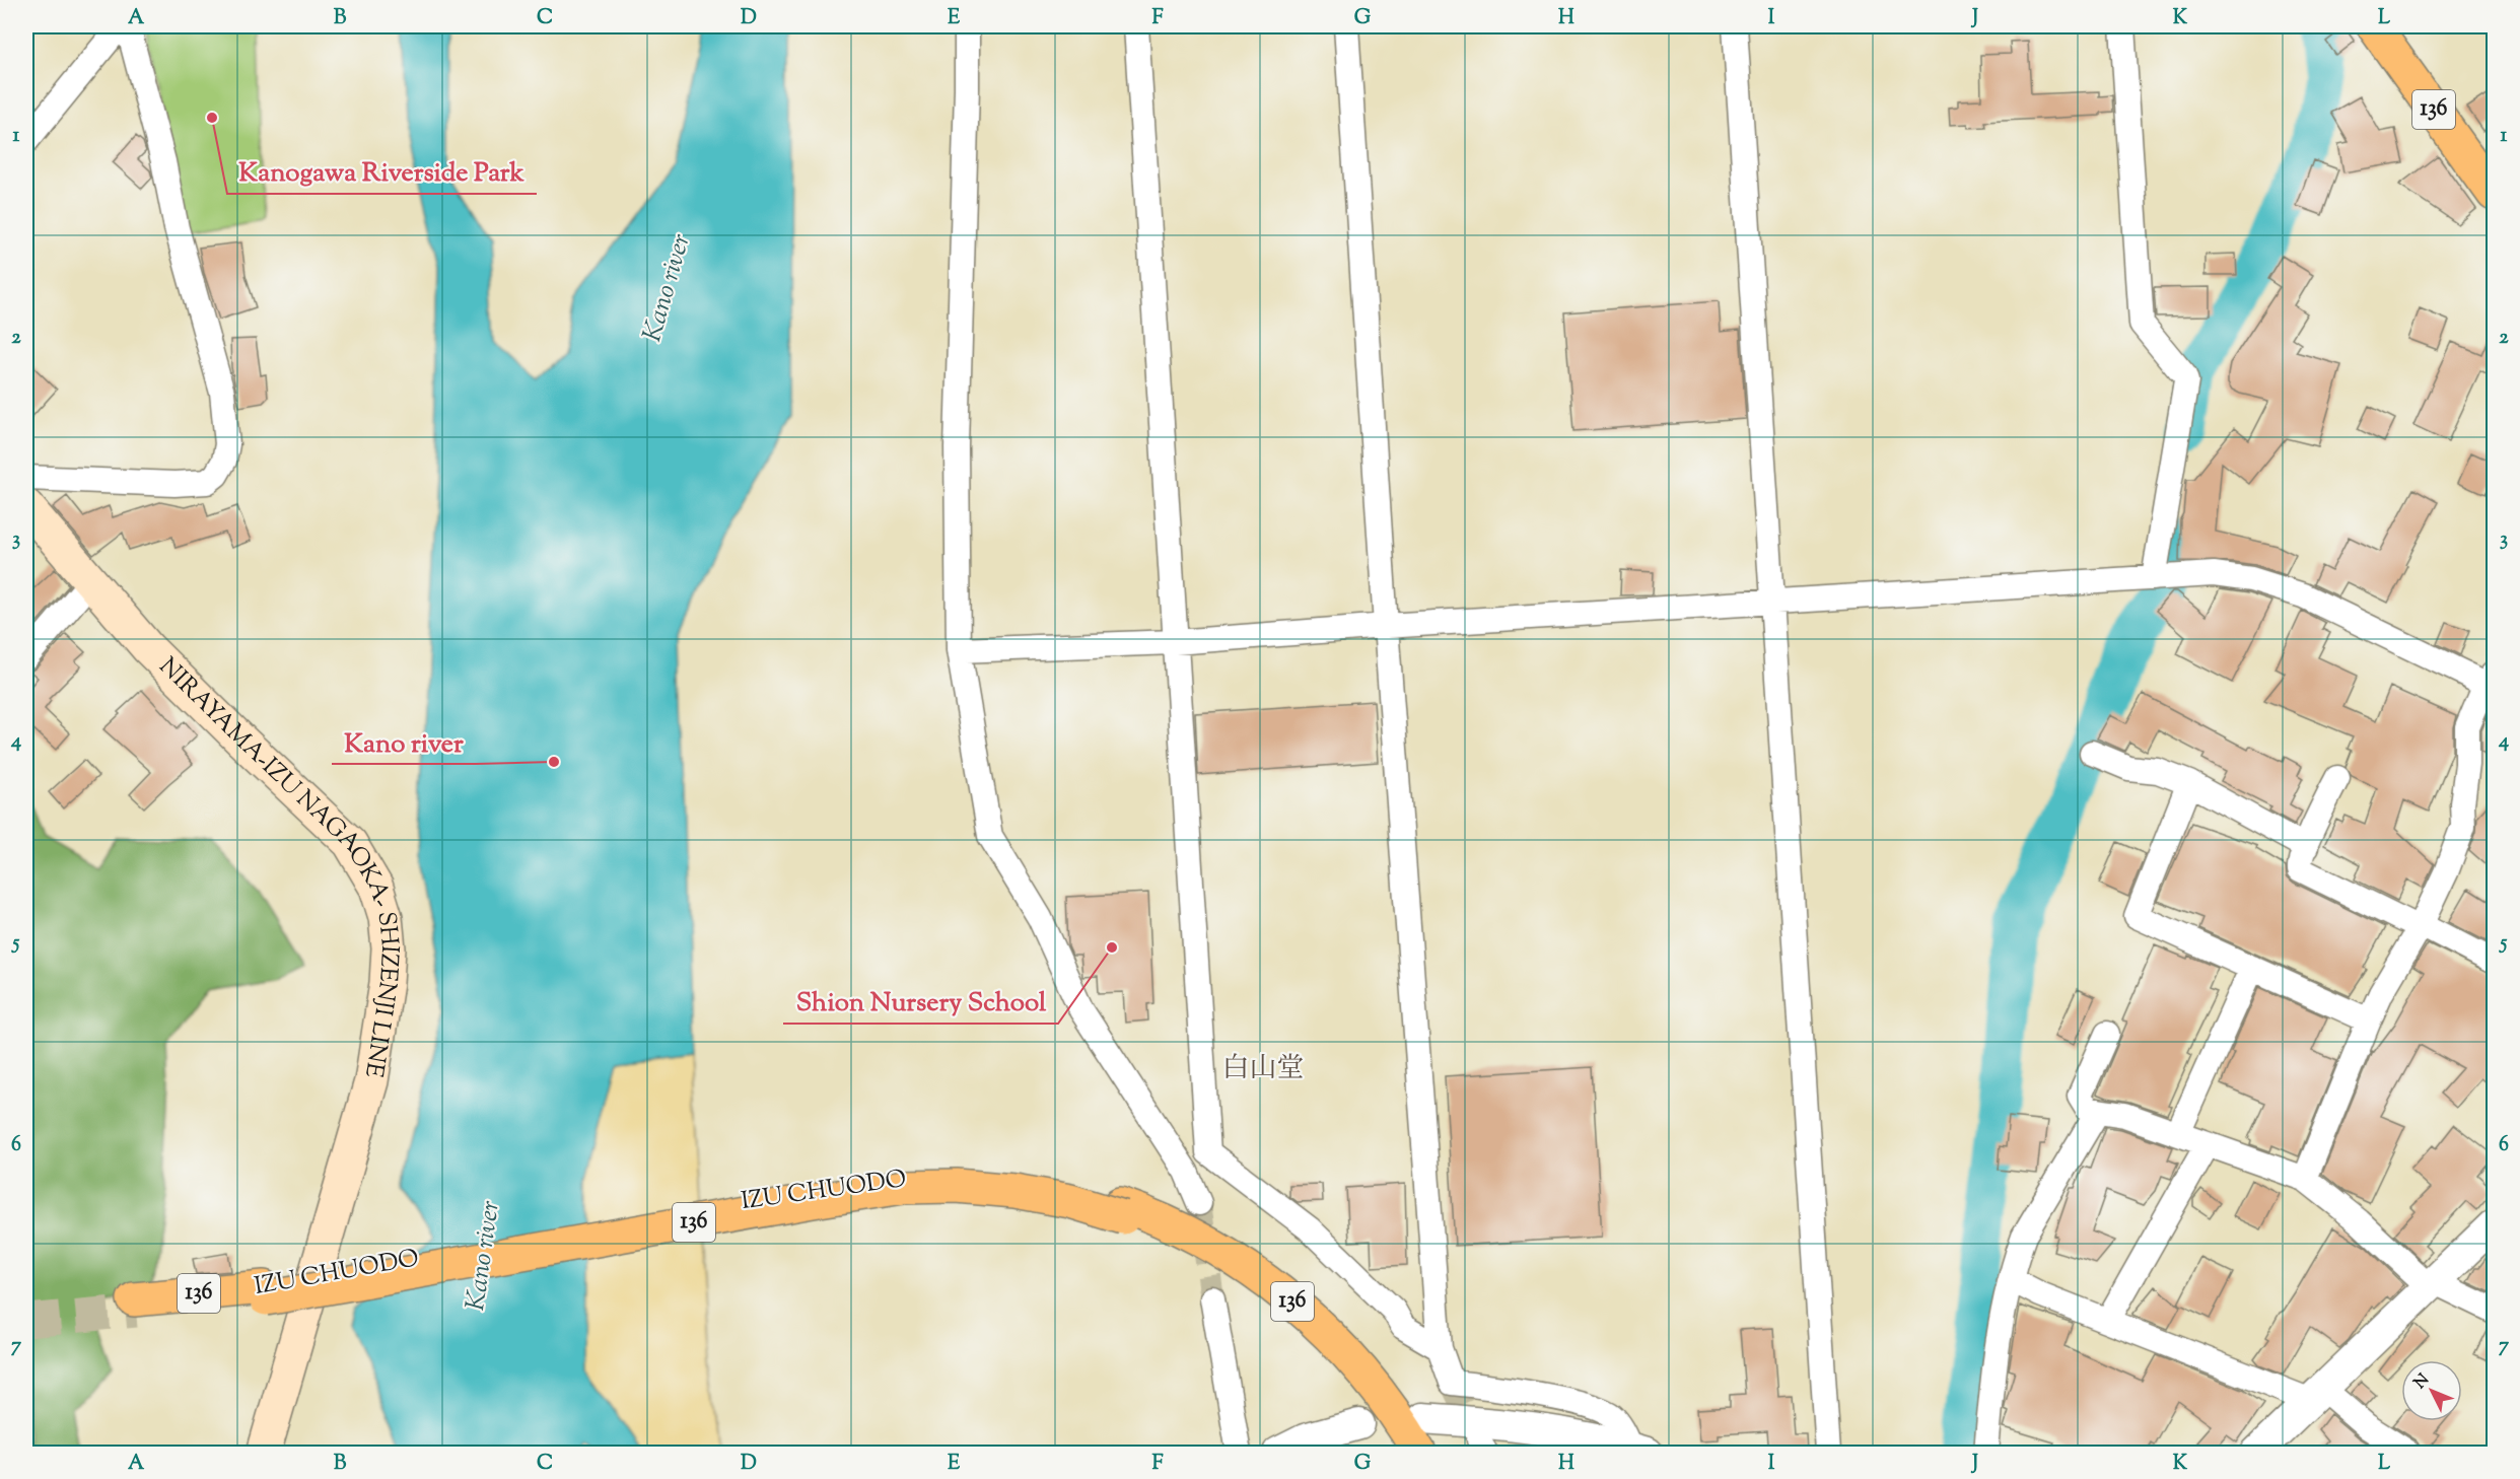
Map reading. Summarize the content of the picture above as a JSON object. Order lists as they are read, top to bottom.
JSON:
{
  "streets": {
    "highway": ["136", "IZU CHUODO"],
    "main road": ["NIRAYAMA-IZU NAGAOKA- SHIZENJI LINE"]
  },
  "districts": ["白山堂"],
  "water": ["Kano river"],
  "places": ["Kanogawa Riverside Park", "Kano river", "Shion Nursery School"],
  "north": "top left",
  "grid": {
    "columns": [
      "A",
      "B",
      "C",
      "D",
      "E",
      "F",
      "G",
      "H",
      "I",
      "J",
      "K",
      "L"
    ],
    "rows": [
      "1",
      "2",
      "3",
      "4",
      "5",
      "6",
      "7"
    ]
  }
}
